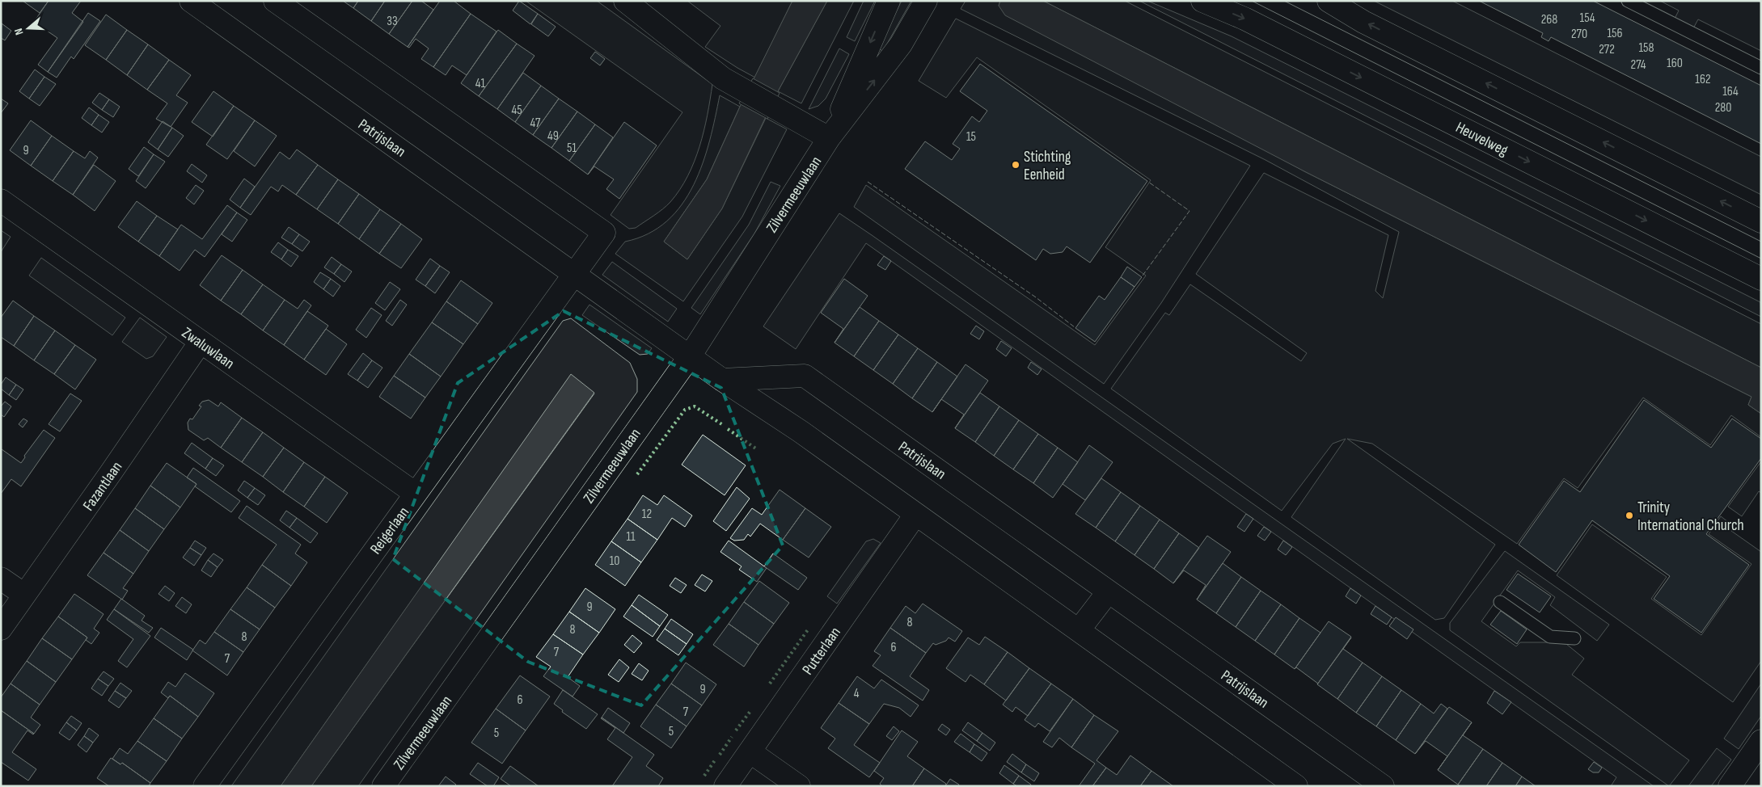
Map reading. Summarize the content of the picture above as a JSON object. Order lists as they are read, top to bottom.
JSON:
{
  "streets": {
    "street": [
      "Patrijslaan",
      "Heuvelweg",
      "Zilvermeeuwlaan",
      "Zwaluwlaan",
      "Fazantlaan",
      "Reigerlaan",
      "Putterlaan"
    ]
  },
  "crossings": [
    ["Patrijslaan", "Zilvermeeuwlaan"],
    ["Patrijslaan", "Reigerlaan"],
    ["Patrijslaan", "Putterlaan"],
    ["Zwaluwlaan", "Fazantlaan"],
    ["Zwaluwlaan", "Reigerlaan"]
  ],
  "places": ["Stichting Eenheid", "Trinity International Church"],
  "house_numbers": [
    "154",
    "268",
    "33",
    "156",
    "270",
    "158",
    "272",
    "160",
    "274",
    "162",
    "41",
    "164",
    "280",
    "45",
    "47",
    "49",
    "15",
    "51",
    "9",
    "12",
    "11",
    "10",
    "9",
    "8",
    "8",
    "8",
    "6",
    "7",
    "7",
    "9",
    "4",
    "6",
    "7",
    "5",
    "5"
  ],
  "north": "left"
}
